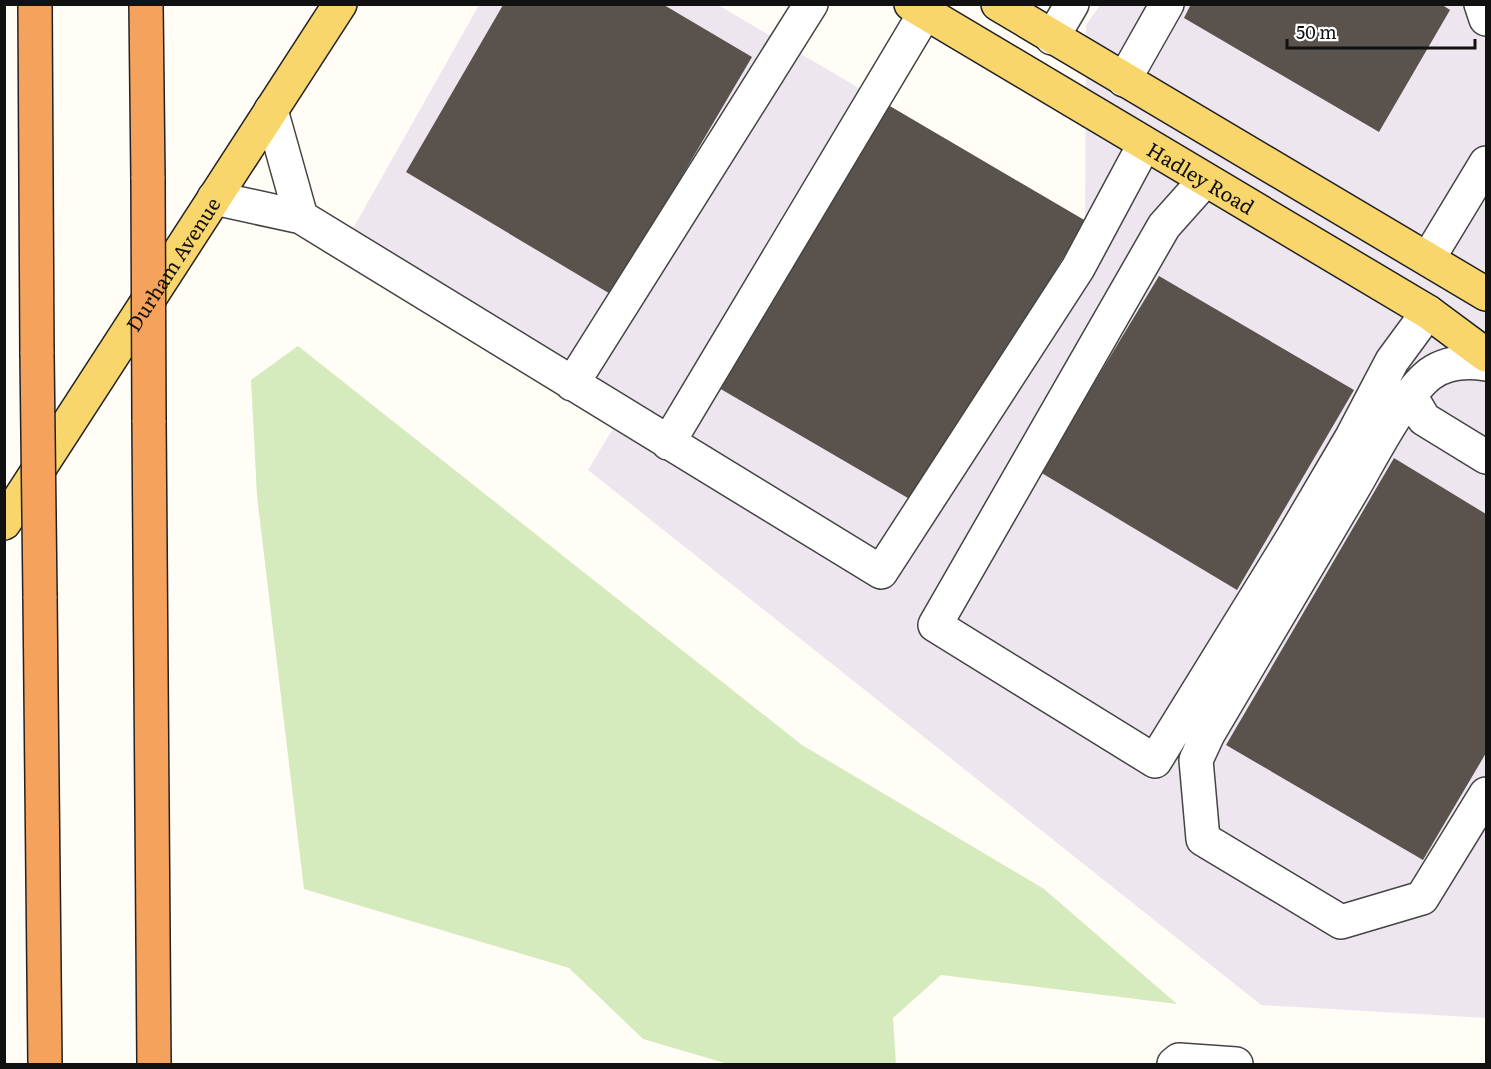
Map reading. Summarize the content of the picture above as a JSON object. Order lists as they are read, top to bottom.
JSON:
{
  "streets": {
    "main road": ["Hadley Road", "Durham Avenue"]
  },
  "scale_bar": "50 m"
}
